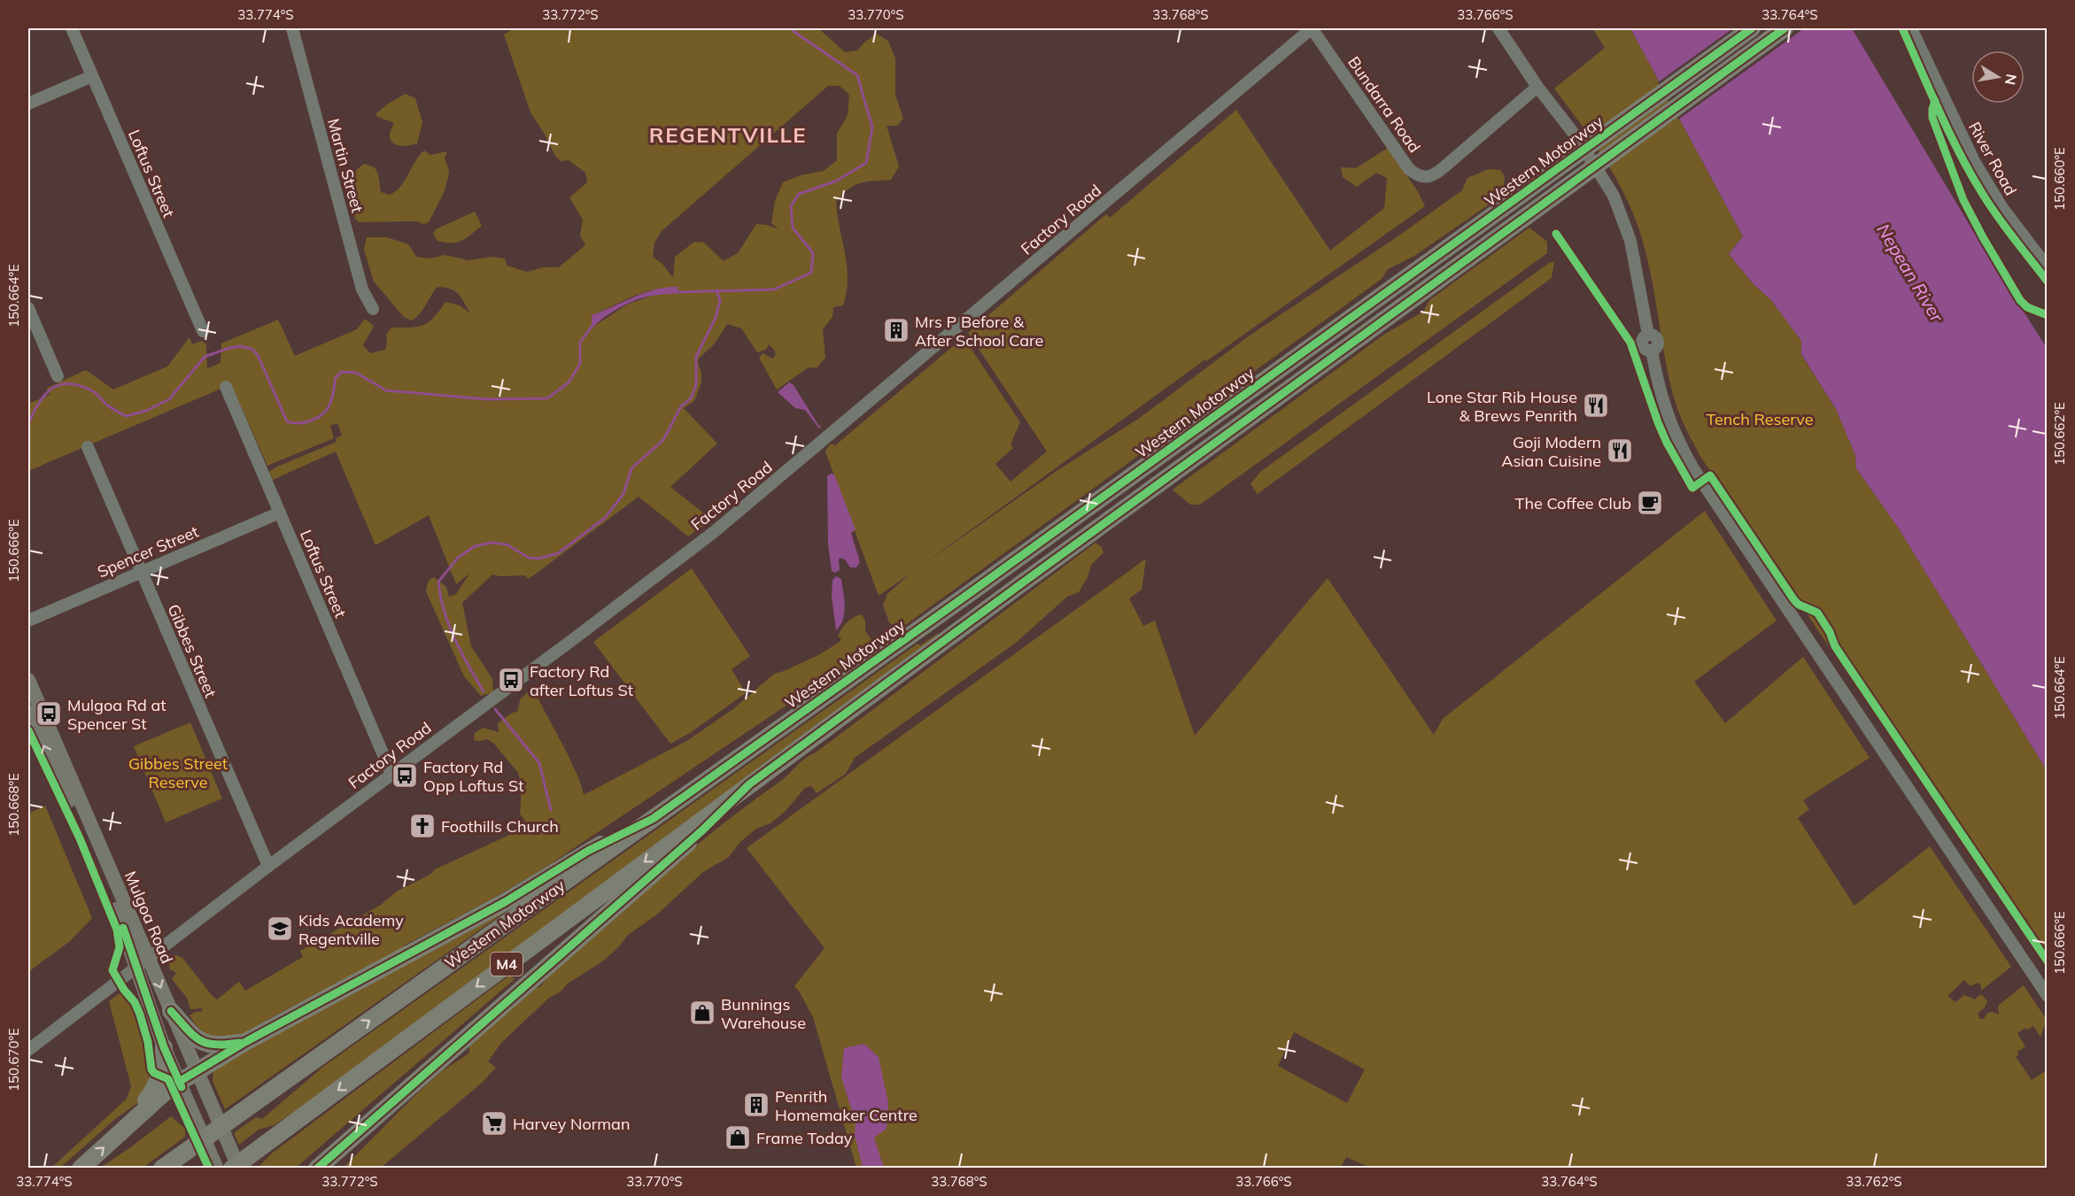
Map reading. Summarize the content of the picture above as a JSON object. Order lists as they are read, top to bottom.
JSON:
{
  "streets": {
    "highway": ["Western Motorway", "M4"],
    "main road": ["Mulgoa Road"],
    "street": [
      "Bundarra Road",
      "River Road",
      "Martin Street",
      "Loftus Street",
      "Factory Road",
      "Spencer Street",
      "Gibbes Street"
    ]
  },
  "crossings": [
    ["Bundarra Road", "Factory Road"],
    ["Western Motorway", "M4"],
    ["Loftus Street", "Factory Road"],
    ["Loftus Street", "Spencer Street"],
    ["Factory Road", "Gibbes Street"],
    ["Factory Road", "Mulgoa Road"],
    ["Spencer Street", "Gibbes Street"],
    ["Mulgoa Road", "M4"]
  ],
  "districts": ["REGENTVILLE"],
  "water": ["Nepean River"],
  "parks": ["Tench Reserve", "Gibbes Street Reserve"],
  "places": {
    "building": ["Mrs P Before & After School Care", "Penrith Homemaker Centre"],
    "restaurant": ["Lone Star Rib House & Brews Penrith", "Goji Modern Asian Cuisine"],
    "cafe": ["The Coffee Club"],
    "bus stop": ["Factory Rd after Loftus St", "Mulgoa Rd at Spencer St", "Factory Rd Opp Loftus St"],
    "church": ["Foothills Church"],
    "school or university": ["Kids Academy Regentville"],
    "shop": ["Bunnings Warehouse", "Frame Today"],
    "supermarket": ["Harvey Norman"]
  },
  "north": "right",
  "coordinates": [
    "33.774°S",
    "33.772°S",
    "33.770°S",
    "33.768°S",
    "33.766°S",
    "33.764°S",
    "150.660°E",
    "150.664°E",
    "150.662°E",
    "150.666°E",
    "150.668°E",
    "150.670°E",
    "33.762°S"
  ]
}
